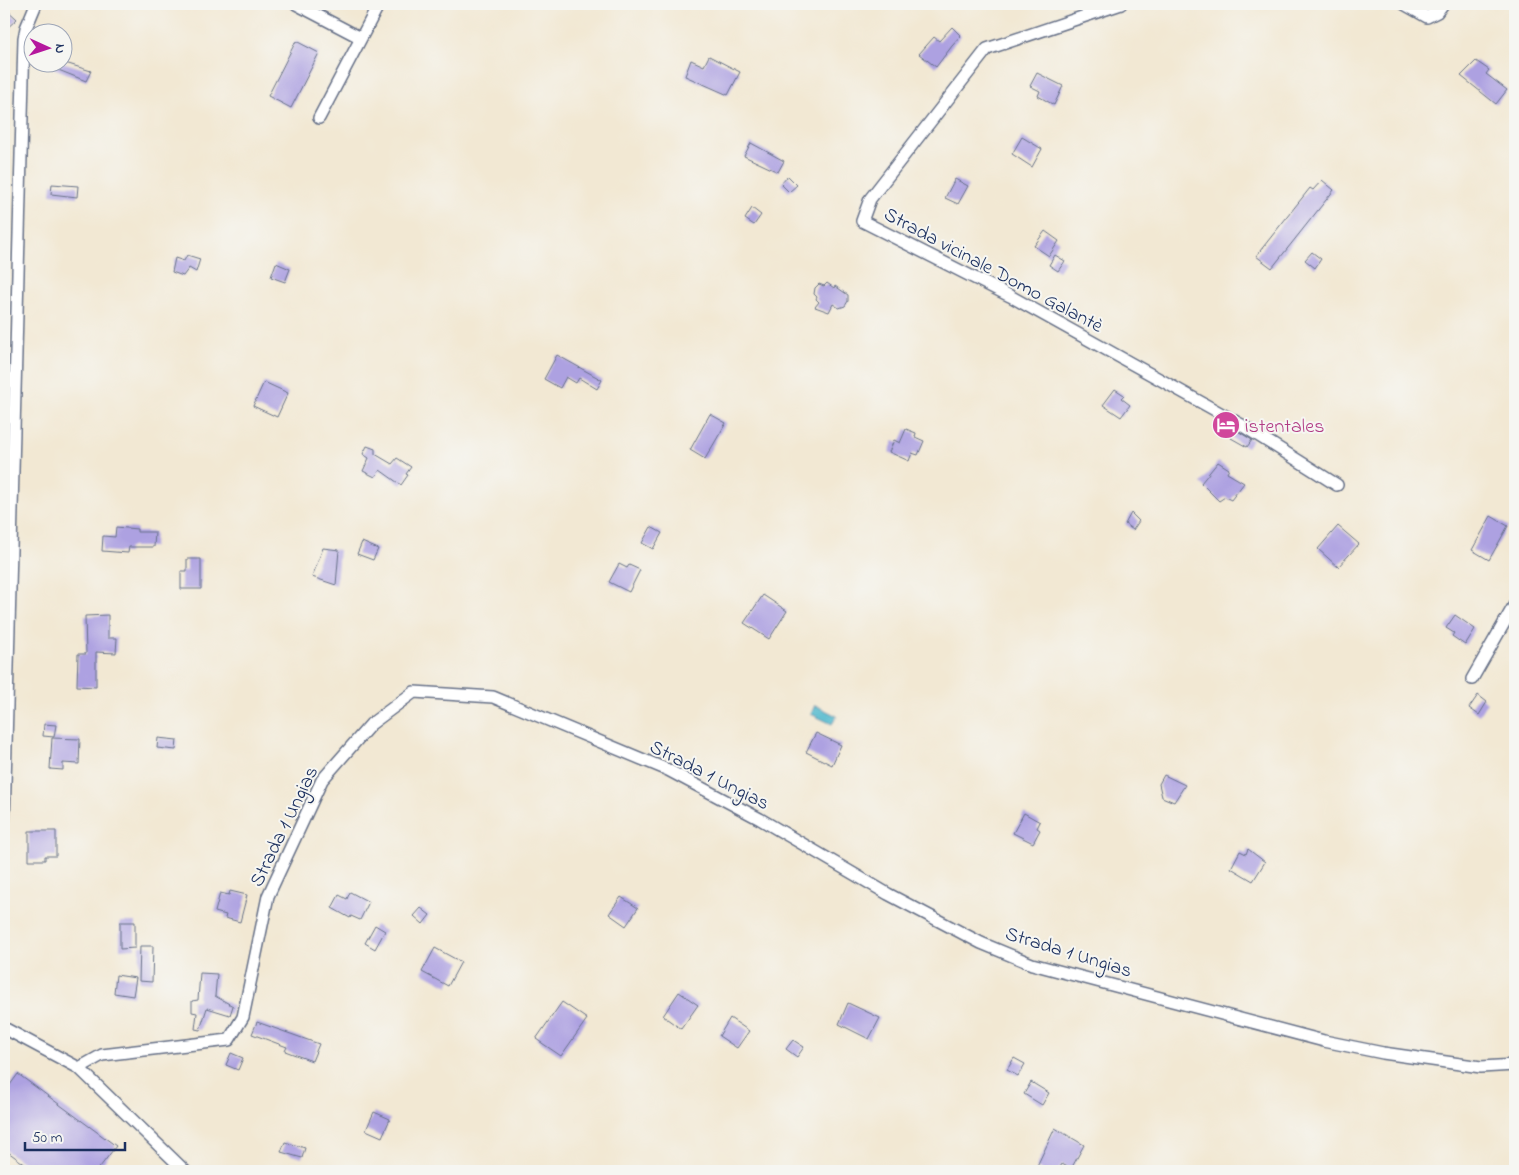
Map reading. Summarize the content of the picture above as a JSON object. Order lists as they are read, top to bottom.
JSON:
{
  "streets": {
    "street": ["Strada vicinale Domo Galantè", "Strada 1 Ungias"]
  },
  "places": {
    "hotel": ["istentales"]
  },
  "scale_bar": "50 m",
  "north": "right"
}
